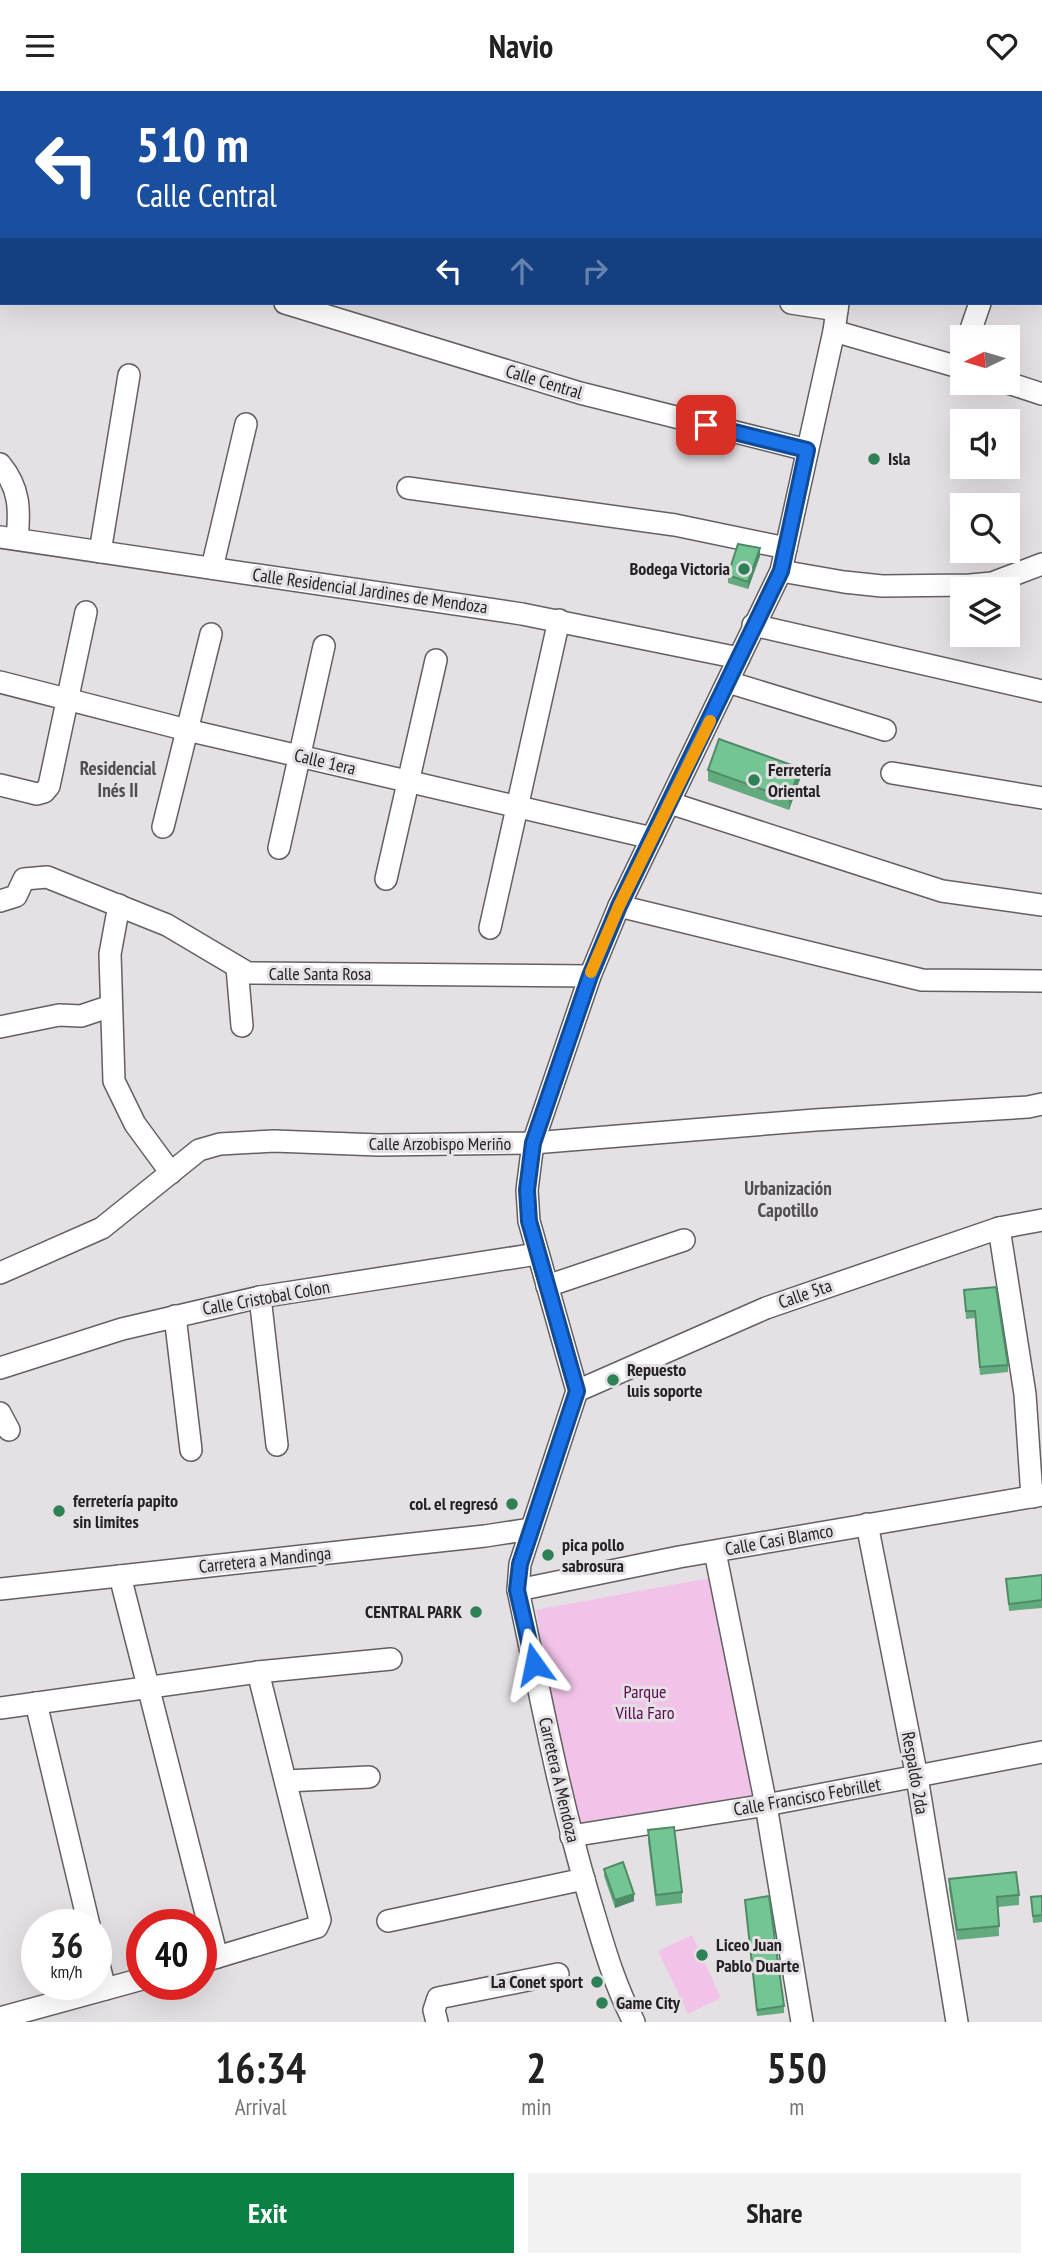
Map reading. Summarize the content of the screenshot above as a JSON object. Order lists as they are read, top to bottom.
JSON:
{
  "streets": {
    "street": [
      "Calle Central",
      "Calle Residencial Jardines de Mendoza",
      "Calle 1era",
      "Calle Santa Rosa",
      "Calle Arzobispo Meriño",
      "Calle 5ta",
      "Calle Cristobal Colon",
      "Calle Casi Blamco",
      "Carretera a Mandinga",
      "Respaldo 2da",
      "Carretera A Mendoza",
      "Calle Francisco Febrillet"
    ]
  },
  "crossings": [
    ["Calle 5ta", "Carretera A Mendoza"],
    ["Calle Casi Blamco", "Respaldo 2da"],
    ["Calle Casi Blamco", "Carretera A Mendoza"],
    ["Carretera a Mandinga", "Carretera A Mendoza"],
    ["Respaldo 2da", "Calle Francisco Febrillet"],
    ["Carretera A Mendoza", "Calle Francisco Febrillet"]
  ],
  "districts": ["Residencial Inés II", "Urbanización Capotillo"],
  "parks": ["Parque Villa Faro"],
  "places": [
    "Isla",
    "Bodega Victoria",
    "Ferretería Oriental",
    "Repuesto luis soporte",
    "col. el regresó",
    "ferretería papito sin limites",
    "pica pollo sabrosura",
    "CENTRAL PARK",
    "Liceo Juan Pablo Duarte",
    "La Conet sport",
    "Game City"
  ],
  "north": "left",
  "page": {
    "header": "Navio",
    "turn": ["510 m", "Calle Central"],
    "speed": "36 km/h",
    "limit": "40",
    "eta": [
      "16:34",
      "Arrival",
      "2",
      "min",
      "550",
      "m"
    ],
    "buttons": ["Exit", "Share"]
  }
}
